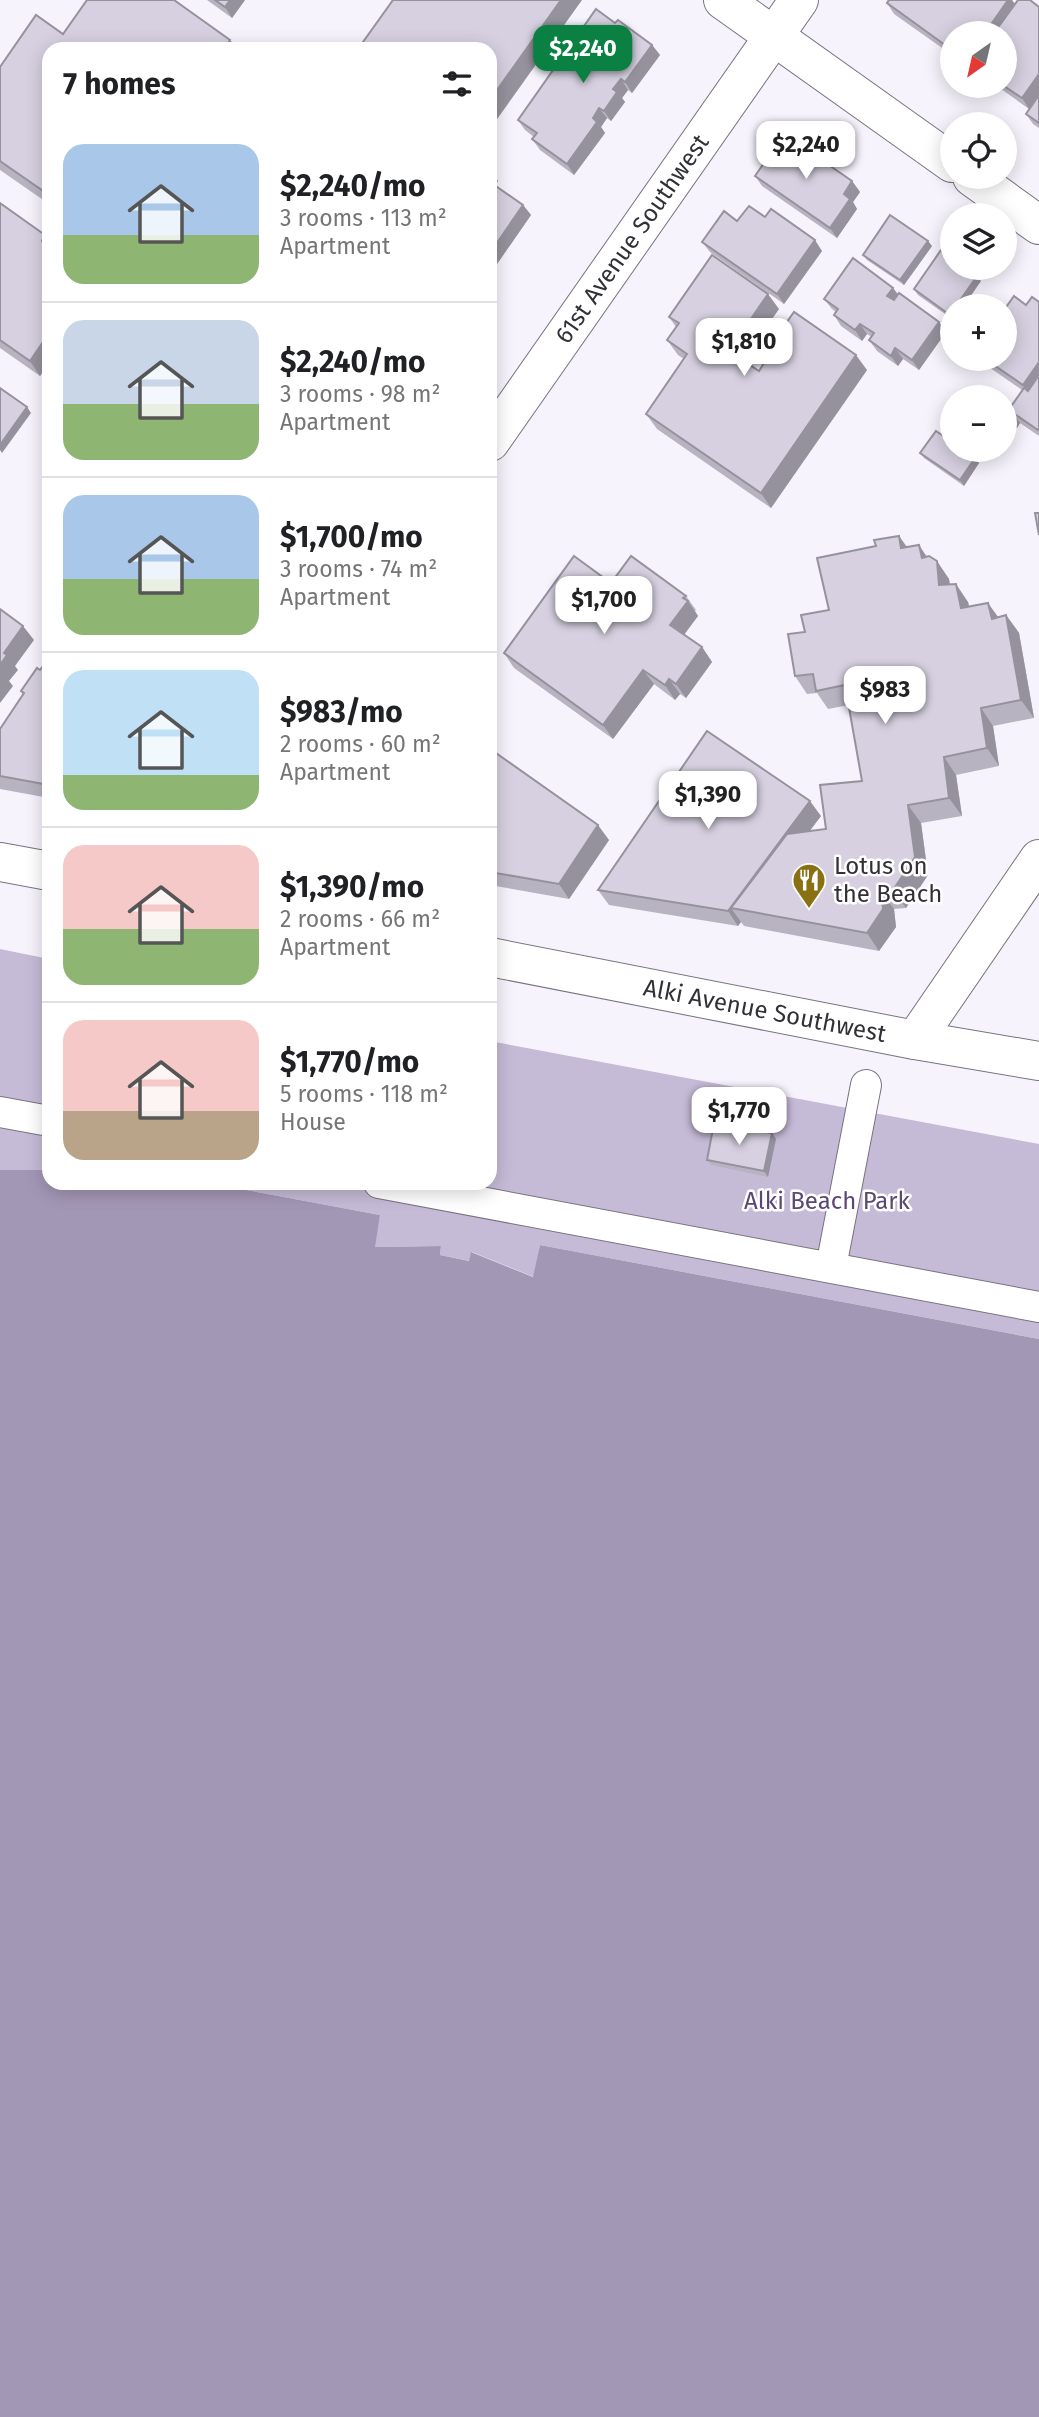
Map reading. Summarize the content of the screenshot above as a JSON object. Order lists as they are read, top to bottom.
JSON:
{
  "streets": {
    "street": ["61st Avenue Southwest", "Alki Avenue Southwest"]
  },
  "parks": ["Alki Beach Park"],
  "places": {
    "restaurant": ["Lotus on the Beach"]
  },
  "north": "bottom left",
  "page": {
    "map_buttons": ["+", "−"],
    "price": [
      "$2,240",
      "$2,240",
      "$1,810",
      "$1,700",
      "$983",
      "$1,390",
      "$1,770"
    ],
    "heading": "7 homes",
    "list": [
      {
        "name": "$2,240/mo",
        "note": "3 rooms · 113 m² · Apartment"
      },
      {
        "name": "$2,240/mo",
        "note": "3 rooms · 98 m² · Apartment"
      },
      {
        "name": "$1,700/mo",
        "note": "3 rooms · 74 m² · Apartment"
      },
      {
        "name": "$983/mo",
        "note": "2 rooms · 60 m² · Apartment"
      },
      {
        "name": "$1,390/mo",
        "note": "2 rooms · 66 m² · Apartment"
      },
      {
        "name": "$1,770/mo",
        "note": "5 rooms · 118 m² · House"
      }
    ]
  }
}
